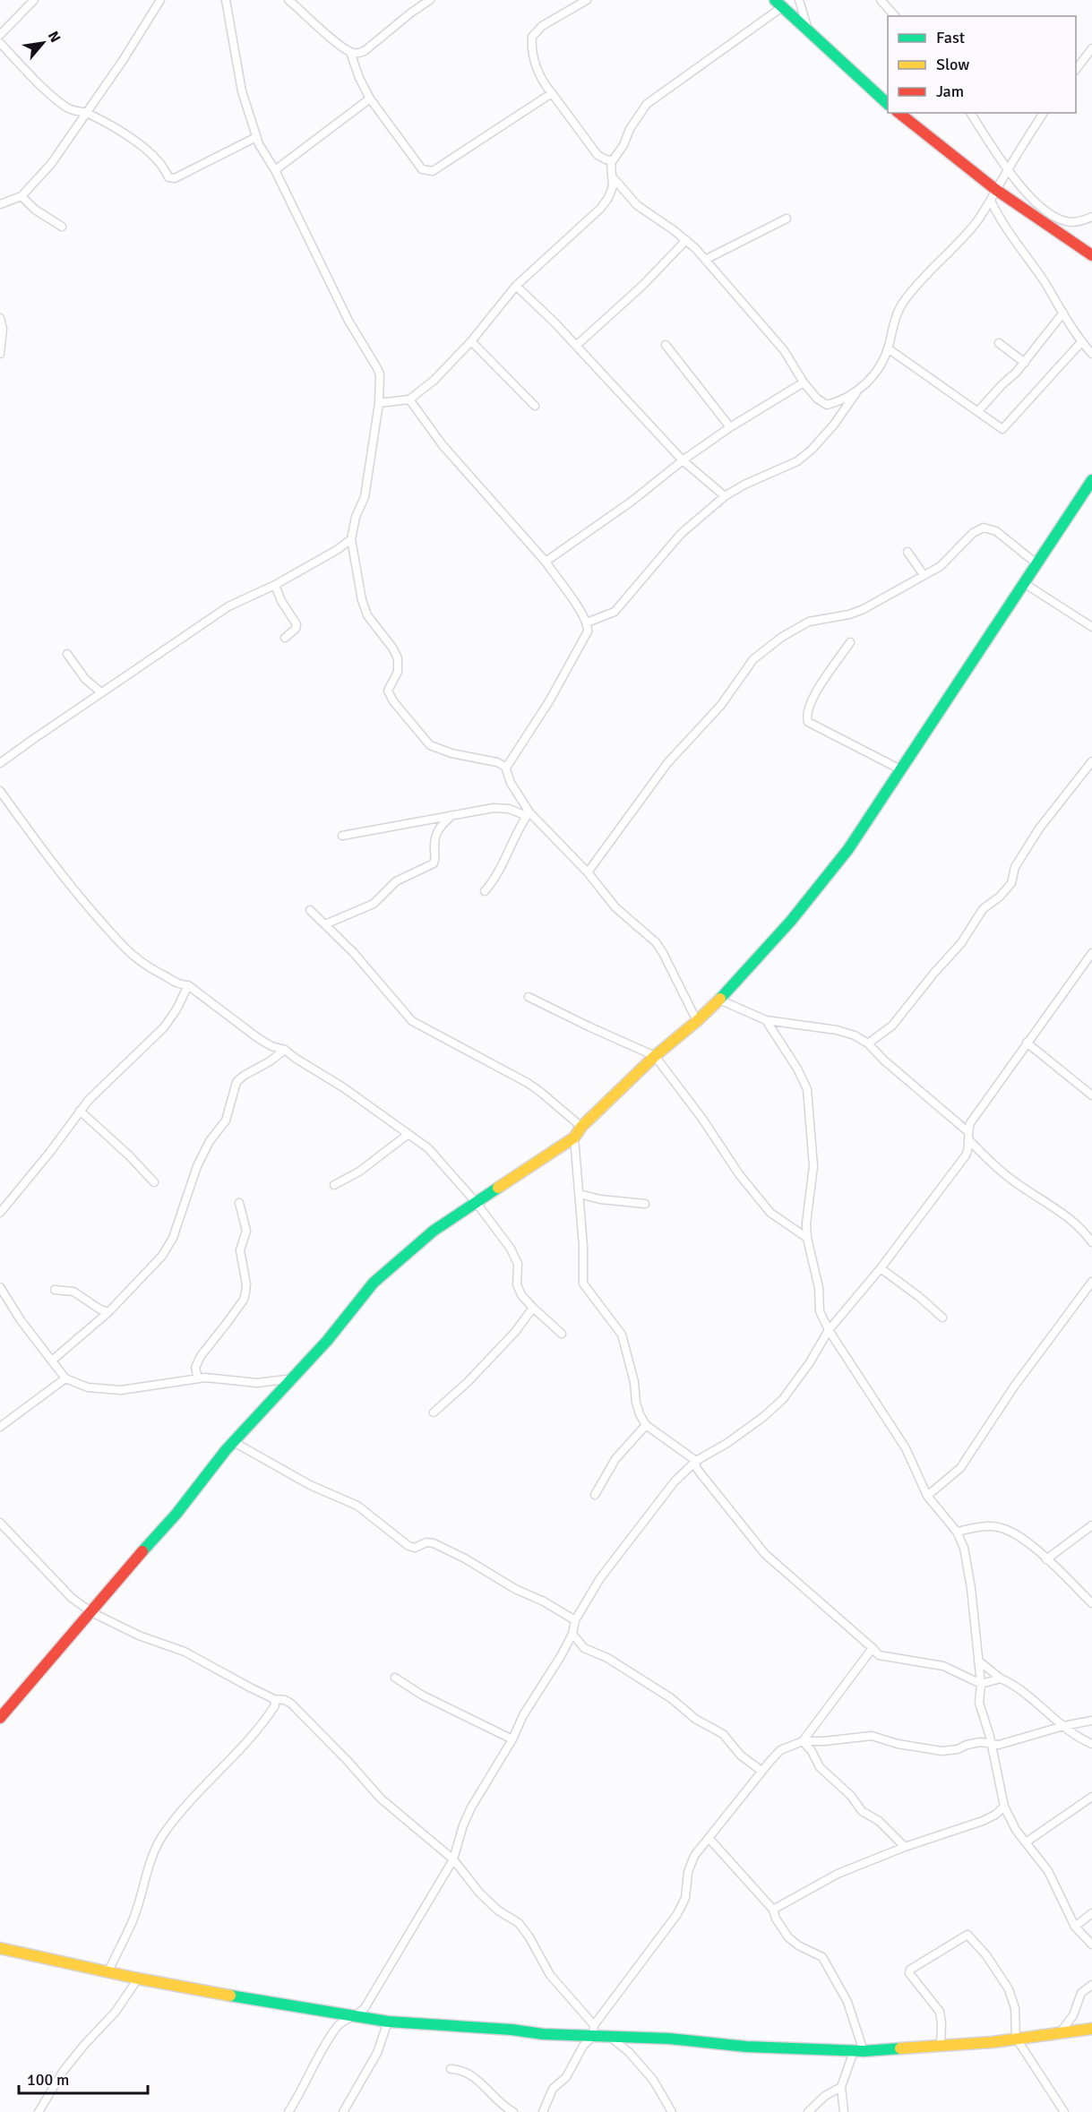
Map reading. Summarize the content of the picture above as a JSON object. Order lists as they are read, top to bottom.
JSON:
{
  "legend": ["Fast", "Slow", "Jam"],
  "scale_bar": "100 m",
  "north": "top right"
}
